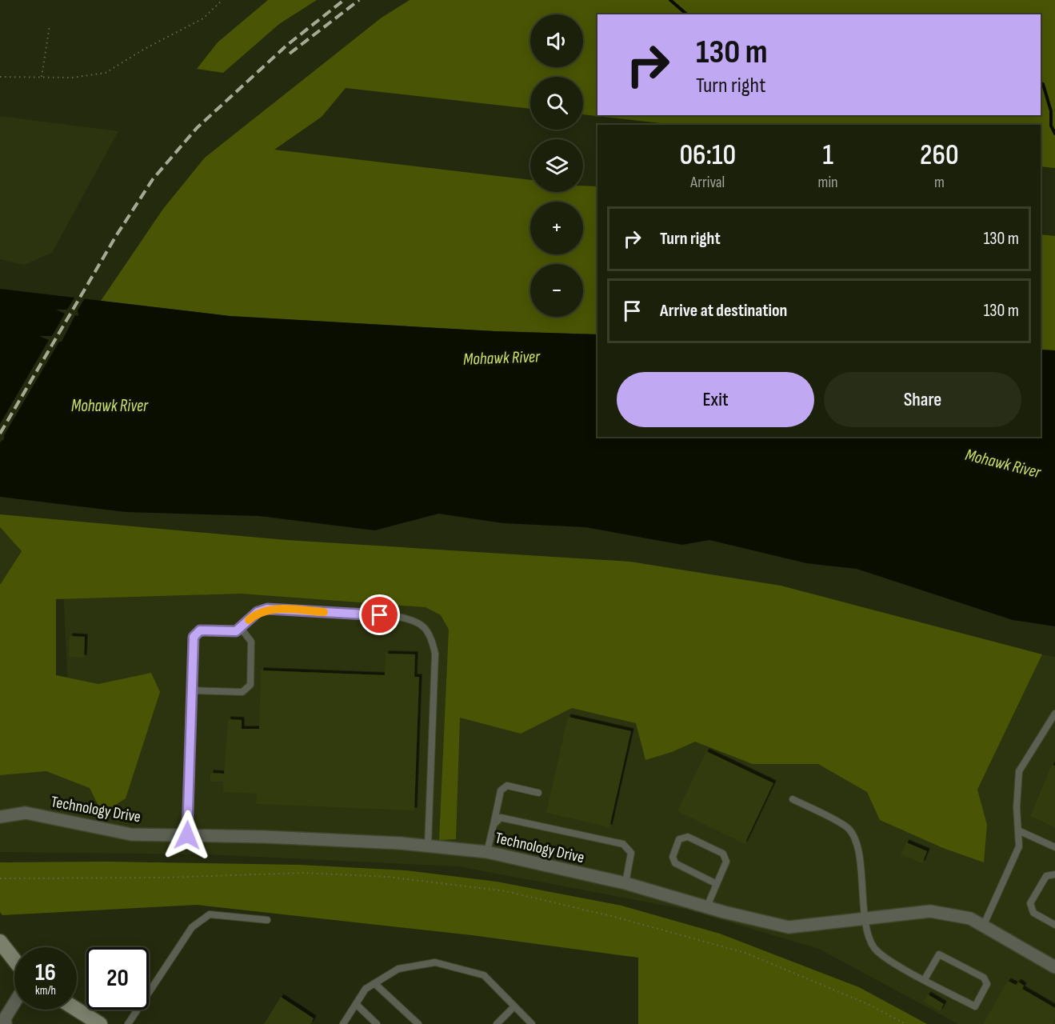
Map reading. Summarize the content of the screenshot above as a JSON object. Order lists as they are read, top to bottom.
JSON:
{
  "streets": {
    "street": ["Technology Drive"]
  },
  "water": ["Mohawk River"],
  "page": {
    "map_buttons": ["+", "−"],
    "turn": ["130 m", "Turn right"],
    "eta": [
      "06:10",
      "Arrival",
      "1",
      "min",
      "260",
      "m"
    ],
    "list": [
      {
        "name": "Turn right",
        "value": "130 m"
      },
      {
        "name": "Arrive at destination",
        "value": "130 m"
      }
    ],
    "buttons": ["Exit", "Share"],
    "speed": "16 km/h",
    "limit": "20"
  }
}
